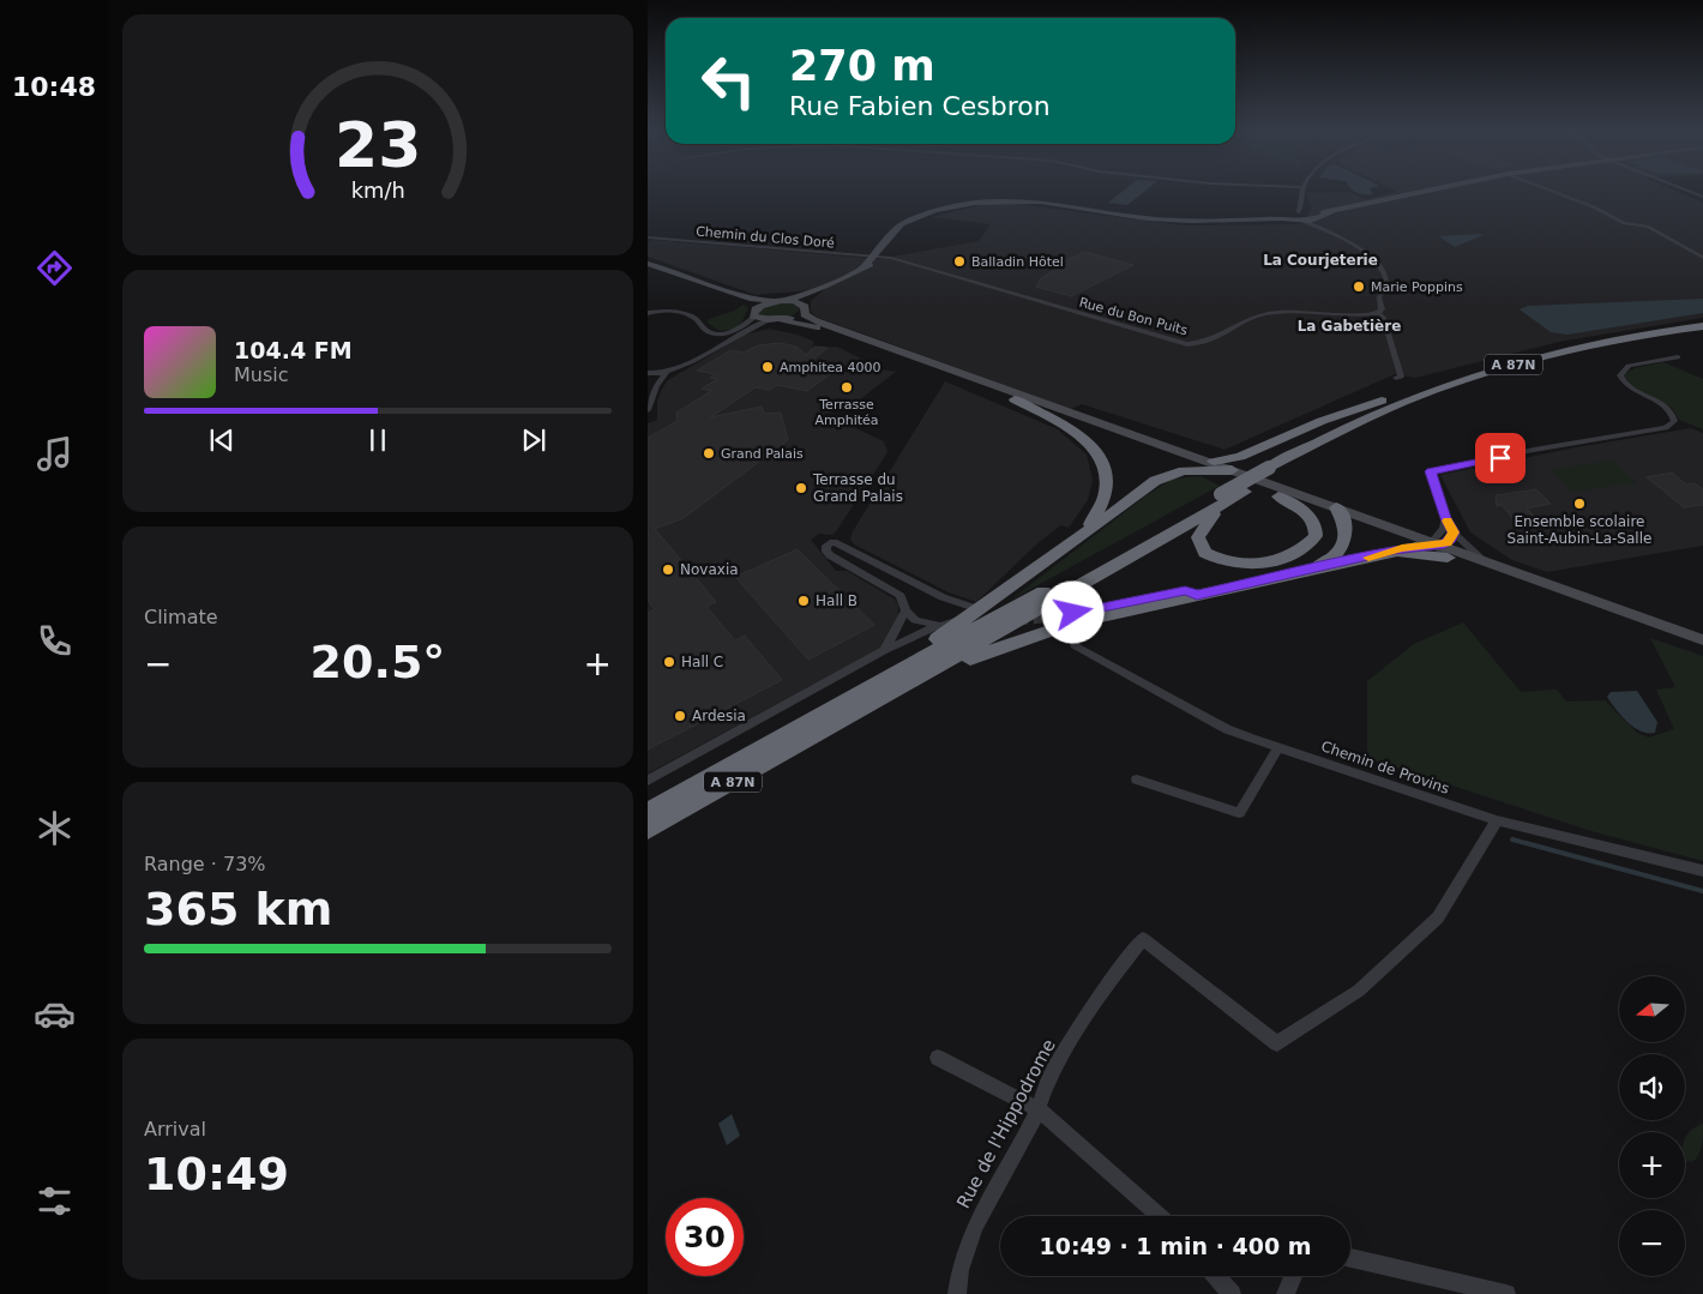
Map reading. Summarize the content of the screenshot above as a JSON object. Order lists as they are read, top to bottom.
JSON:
{
  "streets": {
    "highway": ["A 87N"],
    "street": [
      "Chemin du Clos Doré",
      "Rue du Bon Puits",
      "Chemin de Provins",
      "Rue de l'Hippodrome"
    ]
  },
  "crossings": [
    ["Chemin du Clos Doré", "Rue du Bon Puits"],
    ["Chemin de Provins", "Rue de l'Hippodrome"]
  ],
  "districts": ["La Courjeterie", "La Gabetière"],
  "places": [
    "Balladin Hôtel",
    "Marie Poppins",
    "Amphitea 4000",
    "Terrasse Amphitéa",
    "Grand Palais",
    "Terrasse du Grand Palais",
    "Ensemble scolaire Saint-Aubin-La-Salle",
    "Novaxia",
    "Hall B",
    "Hall C",
    "Ardesia"
  ],
  "north": "left",
  "page": {
    "tabs": "10:48",
    "turn": ["270 m", "Rue Fabien Cesbron"],
    "song": ["104.4 FM", "Music"],
    "tile": [
      "Climate",
      ["Range · 73%", "365 km"],
      ["Arrival", "10:49"]
    ],
    "heat": ["−", "20.5°", "+"],
    "map_buttons": ["+", "−"],
    "limit": "30",
    "trip": "10:49 · 1 min · 400 m",
    "gauge": ["23", "km/h"]
  }
}
